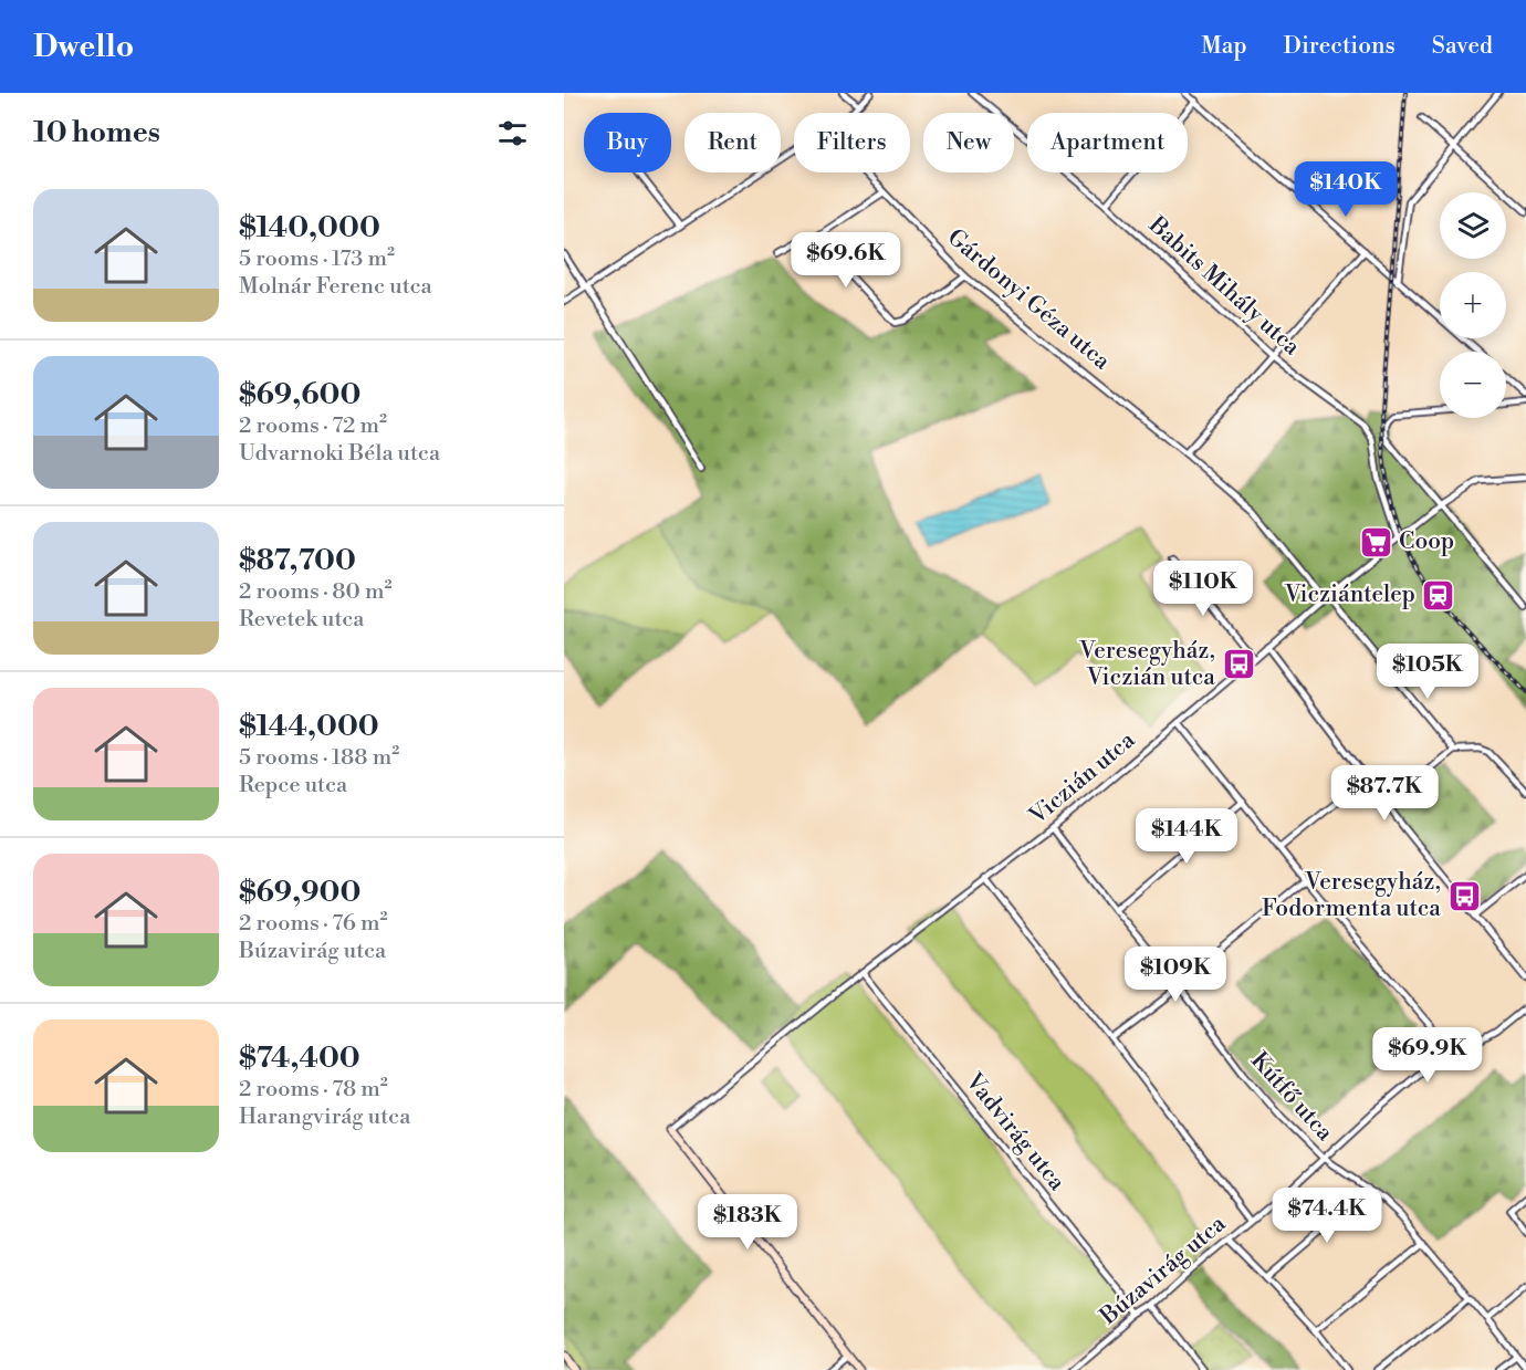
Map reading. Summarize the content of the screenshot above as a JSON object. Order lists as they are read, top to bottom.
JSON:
{
  "streets": {
    "street": [
      "Babits Mihály utca",
      "Gárdonyi Géza utca",
      "Viczián utca",
      "Kútfő utca",
      "Vadvirág utca",
      "Búzavirág utca"
    ]
  },
  "crossings": [
    ["Babits Mihály utca", "Viczián utca"],
    ["Gárdonyi Géza utca", "Viczián utca"],
    ["Viczián utca", "Kútfő utca"],
    ["Viczián utca", "Vadvirág utca"],
    ["Kútfő utca", "Búzavirág utca"],
    ["Vadvirág utca", "Búzavirág utca"]
  ],
  "places": {
    "supermarket": ["Coop"],
    "station": ["Vicziántelep"],
    "bus stop": ["Veresegyház, Viczián utca", "Veresegyház, Fodormenta utca"]
  },
  "page": {
    "header": "Dwello",
    "nav": ["Map", "Directions", "Saved"],
    "heading": "10 homes",
    "chip": [
      "Buy",
      "Rent",
      "Filters",
      "New",
      "Apartment"
    ],
    "price": [
      "$140K",
      "$69.6K",
      "$110K",
      "$105K",
      "$87.7K",
      "$144K",
      "$109K",
      "$69.9K",
      "$74.4K",
      "$183K"
    ],
    "list": [
      {
        "name": "$140,000",
        "note": "5 rooms · 173 m² · Molnár Ferenc utca"
      },
      {
        "name": "$69,600",
        "note": "2 rooms · 72 m² · Udvarnoki Béla utca"
      },
      {
        "name": "$87,700",
        "note": "2 rooms · 80 m² · Revetek utca"
      },
      {
        "name": "$144,000",
        "note": "5 rooms · 188 m² · Repce utca"
      },
      {
        "name": "$69,900",
        "note": "2 rooms · 76 m² · Búzavirág utca"
      },
      {
        "name": "$74,400",
        "note": "2 rooms · 78 m² · Harangvirág utca"
      }
    ],
    "map_buttons": ["+", "−"]
  }
}
